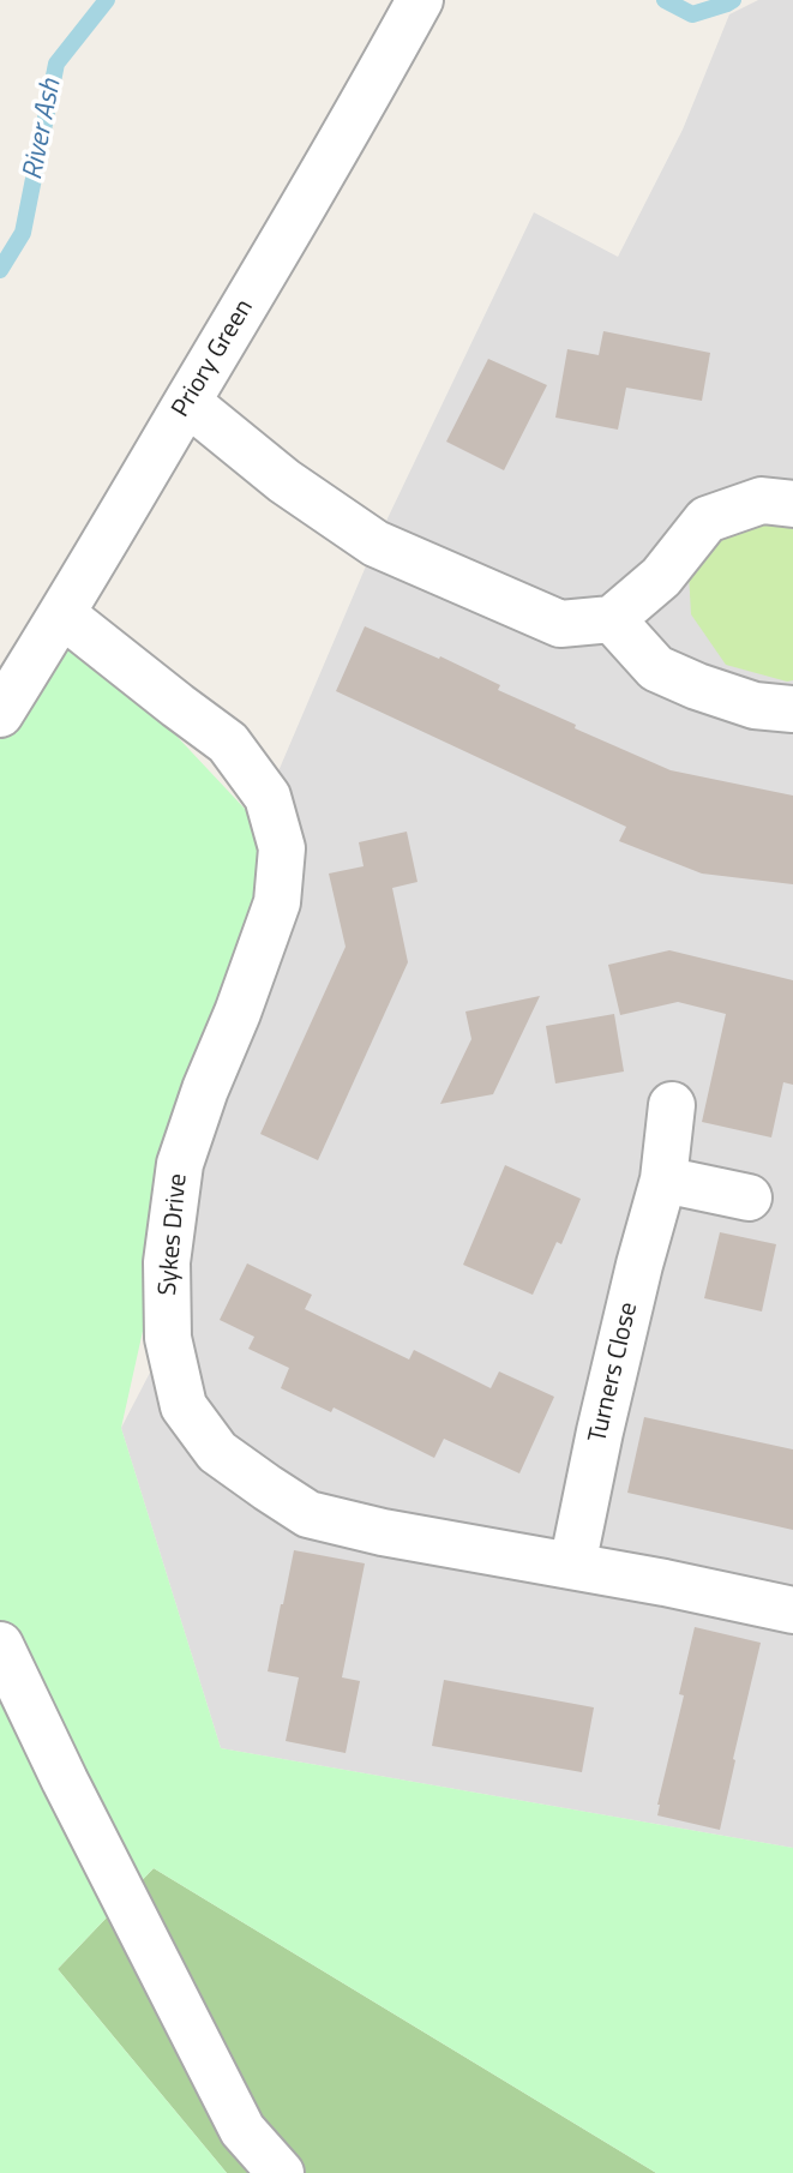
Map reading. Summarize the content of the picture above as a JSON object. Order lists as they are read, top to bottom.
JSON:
{
  "streets": {
    "street": ["Priory Green", "Sykes Drive", "Turners Close"]
  },
  "crossings": [
    ["Priory Green", "Sykes Drive"],
    ["Sykes Drive", "Turners Close"]
  ],
  "water": ["River Ash"]
}
